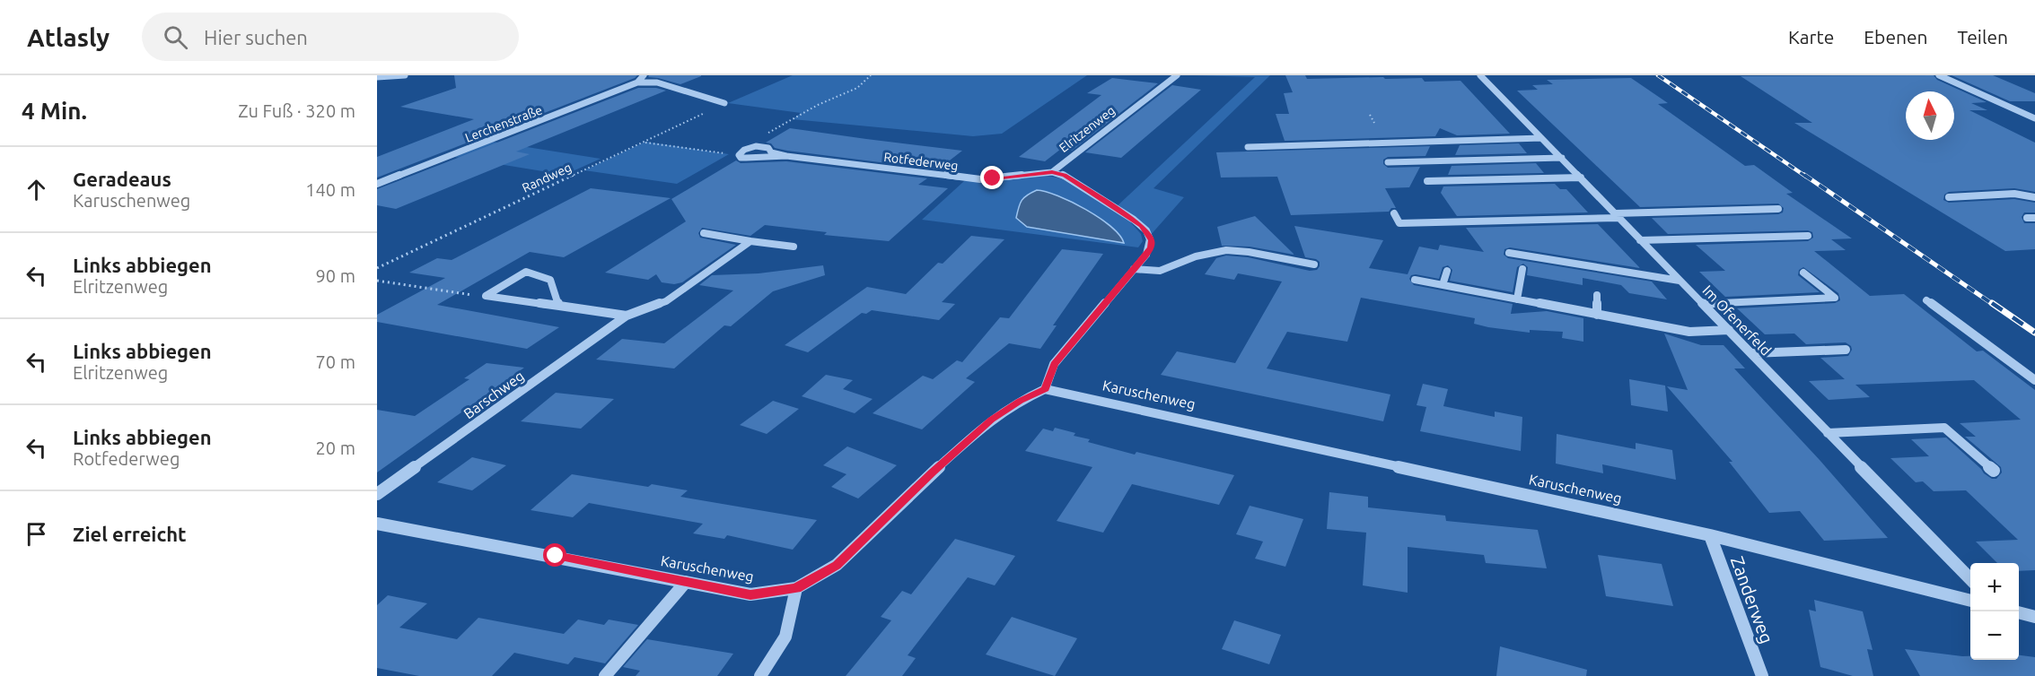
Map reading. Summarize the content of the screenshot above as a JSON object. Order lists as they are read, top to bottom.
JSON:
{
  "streets": {
    "street": [
      "Lerchenstraße",
      "Elritzenweg",
      "Rotfederweg",
      "Im Ofenerfeld",
      "Barschweg",
      "Karuschenweg",
      "Zanderweg"
    ],
    "path": ["Randweg"]
  },
  "crossings": [
    ["Lerchenstraße", "Randweg"],
    ["Elritzenweg", "Rotfederweg"],
    ["Elritzenweg", "Karuschenweg"],
    ["Karuschenweg", "Zanderweg"]
  ],
  "north": "top",
  "page": {
    "header": "Atlasly",
    "search": "Hier suchen",
    "nav": ["Karte", "Ebenen", "Teilen"],
    "heading": ["4 Min.", "Zu Fuß · 320 m"],
    "list": [
      ["Geradeaus", "Karuschenweg", "140 m"],
      ["Links abbiegen", "Elritzenweg", "90 m"],
      ["Links abbiegen", "Elritzenweg", "70 m"],
      ["Links abbiegen", "Rotfederweg", "20 m"],
      "Ziel erreicht"
    ],
    "map_buttons": ["+", "−"]
  }
}
